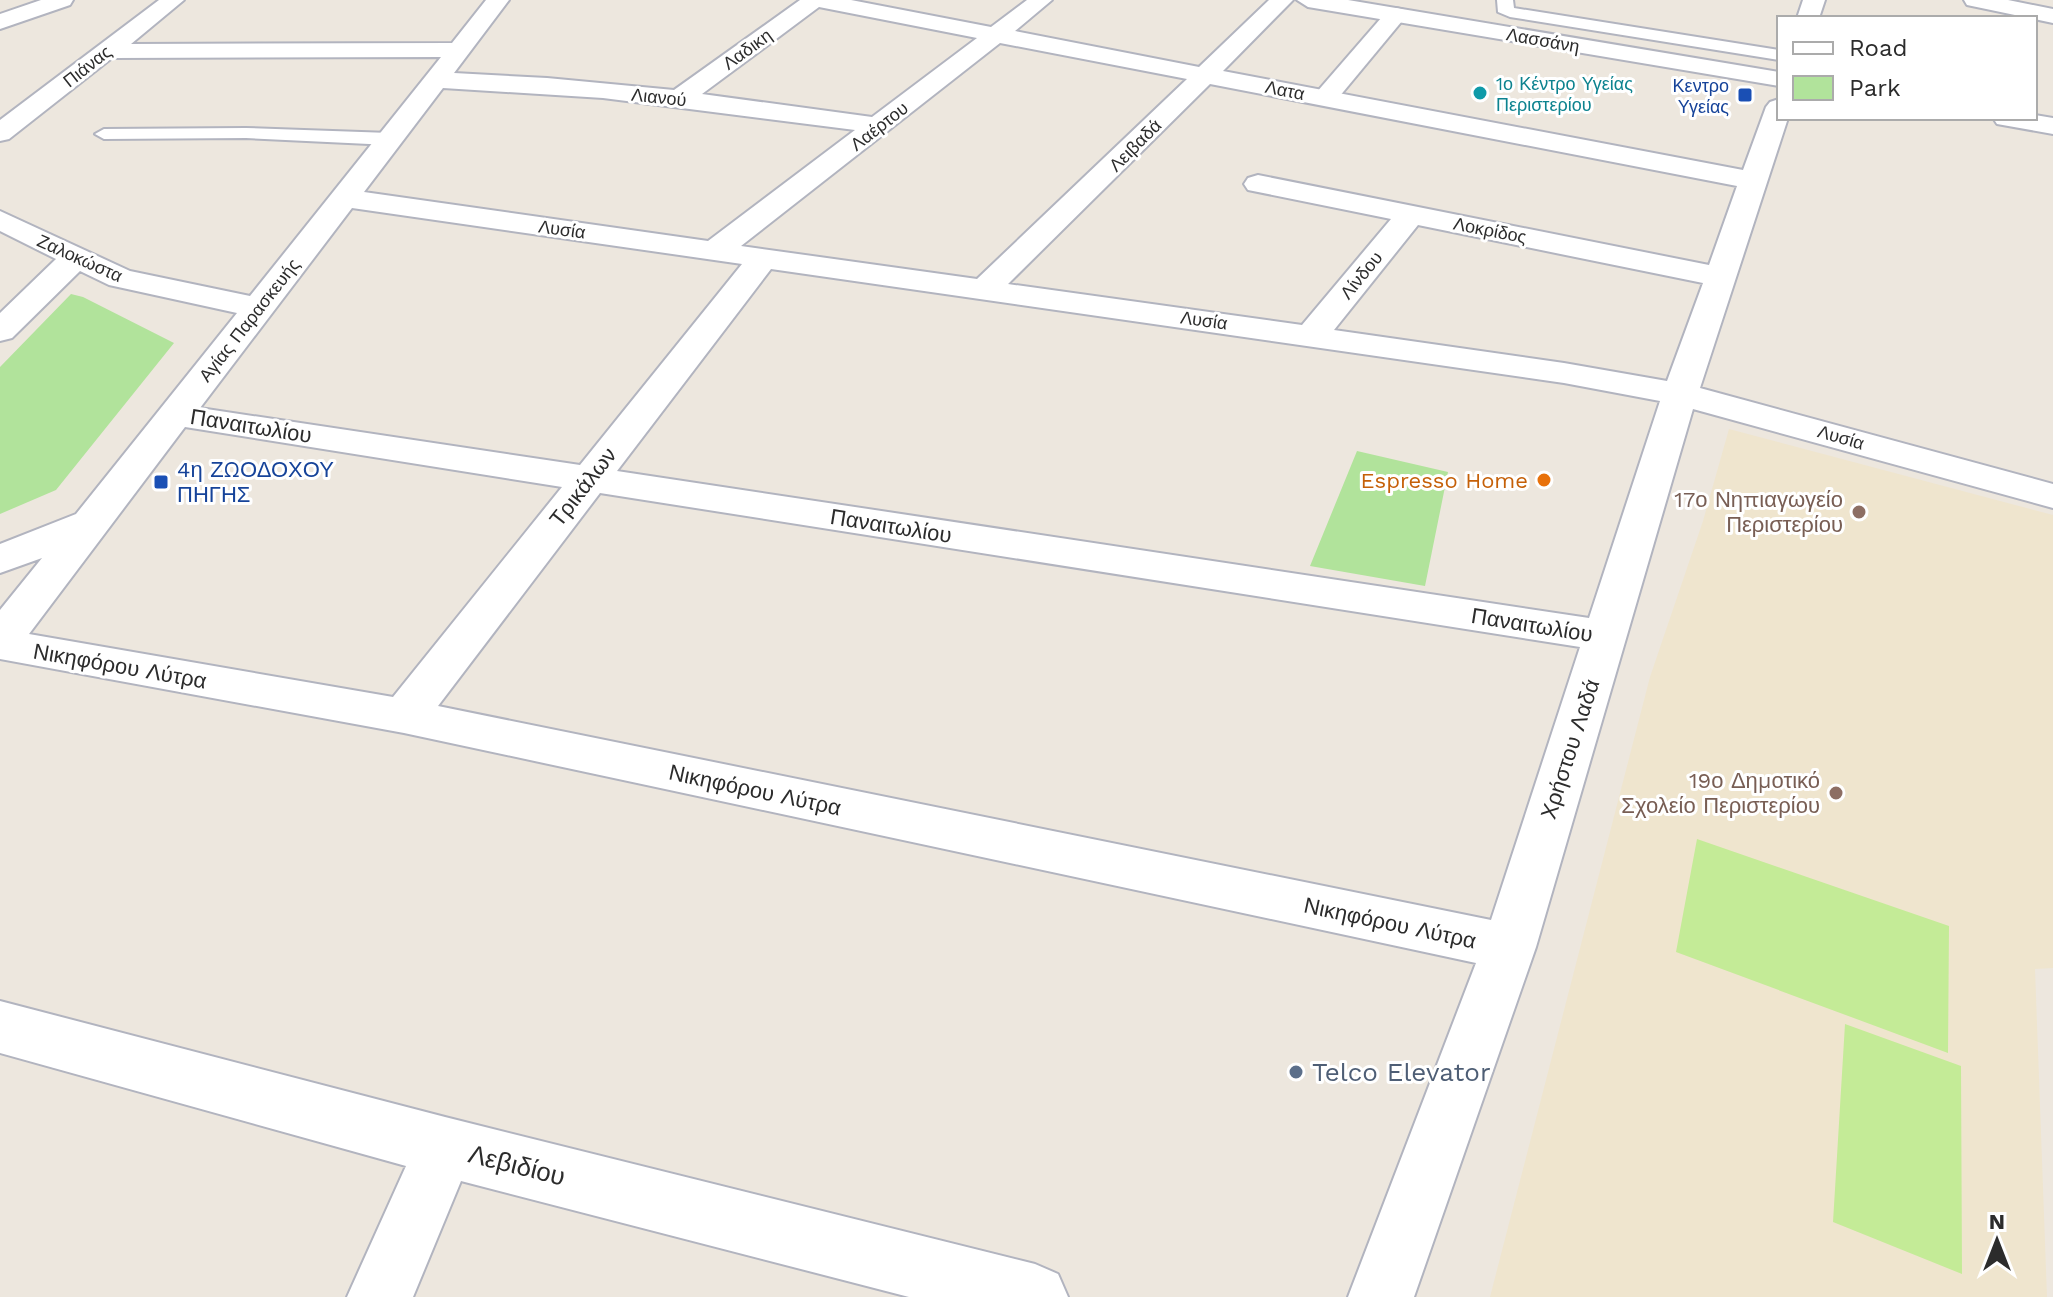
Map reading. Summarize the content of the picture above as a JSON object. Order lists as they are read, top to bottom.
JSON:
{
  "streets": {
    "street": [
      "Λασσάνη",
      "Λαδικη",
      "Πιάνας",
      "Λατα",
      "Λιανού",
      "Λαέρτου",
      "Λειβαδά",
      "Λυσία",
      "Λοκρίδος",
      "Ζαλοκώστα",
      "Λίνδου",
      "Αγίας Παρασκευής",
      "Παναιτωλίου",
      "Τρικάλων",
      "Νικηφόρου Λύτρα",
      "Χρήστου Λαδά",
      "Λεβιδίου"
    ]
  },
  "crossings": [
    ["Λαδικη", "Λατα"],
    ["Λαδικη", "Λιανού"],
    ["Λατα", "Λαέρτου"],
    ["Λατα", "Λειβαδά"],
    ["Λατα", "Χρήστου Λαδά"],
    ["Λιανού", "Λαέρτου"],
    ["Λιανού", "Αγίας Παρασκευής"],
    ["Λαέρτου", "Λυσία"],
    ["Λειβαδά", "Λυσία"],
    ["Λυσία", "Λίνδου"],
    ["Λυσία", "Αγίας Παρασκευής"],
    ["Λυσία", "Τρικάλων"],
    ["Λυσία", "Χρήστου Λαδά"],
    ["Λοκρίδος", "Λίνδου"],
    ["Λοκρίδος", "Χρήστου Λαδά"],
    ["Ζαλοκώστα", "Αγίας Παρασκευής"],
    ["Αγίας Παρασκευής", "Παναιτωλίου"],
    ["Αγίας Παρασκευής", "Νικηφόρου Λύτρα"],
    ["Παναιτωλίου", "Τρικάλων"],
    ["Παναιτωλίου", "Χρήστου Λαδά"],
    ["Τρικάλων", "Νικηφόρου Λύτρα"],
    ["Νικηφόρου Λύτρα", "Χρήστου Λαδά"]
  ],
  "places": {
    "other": [
      "1ο Κέντρο Υγείας Περιστερίου",
      "Espresso Home",
      "17ο Νηπιαγωγείο Περιστερίου",
      "19ο Δημοτικό Σχολείο Περιστερίου",
      "Telco Elevator"
    ],
    "transit": ["Κεντρο Υγείας", "4η ΖΩΟΔΟΧΟΥ ΠΗΓΗΣ"]
  },
  "legend": ["Road", "Park"],
  "north": "top"
}
